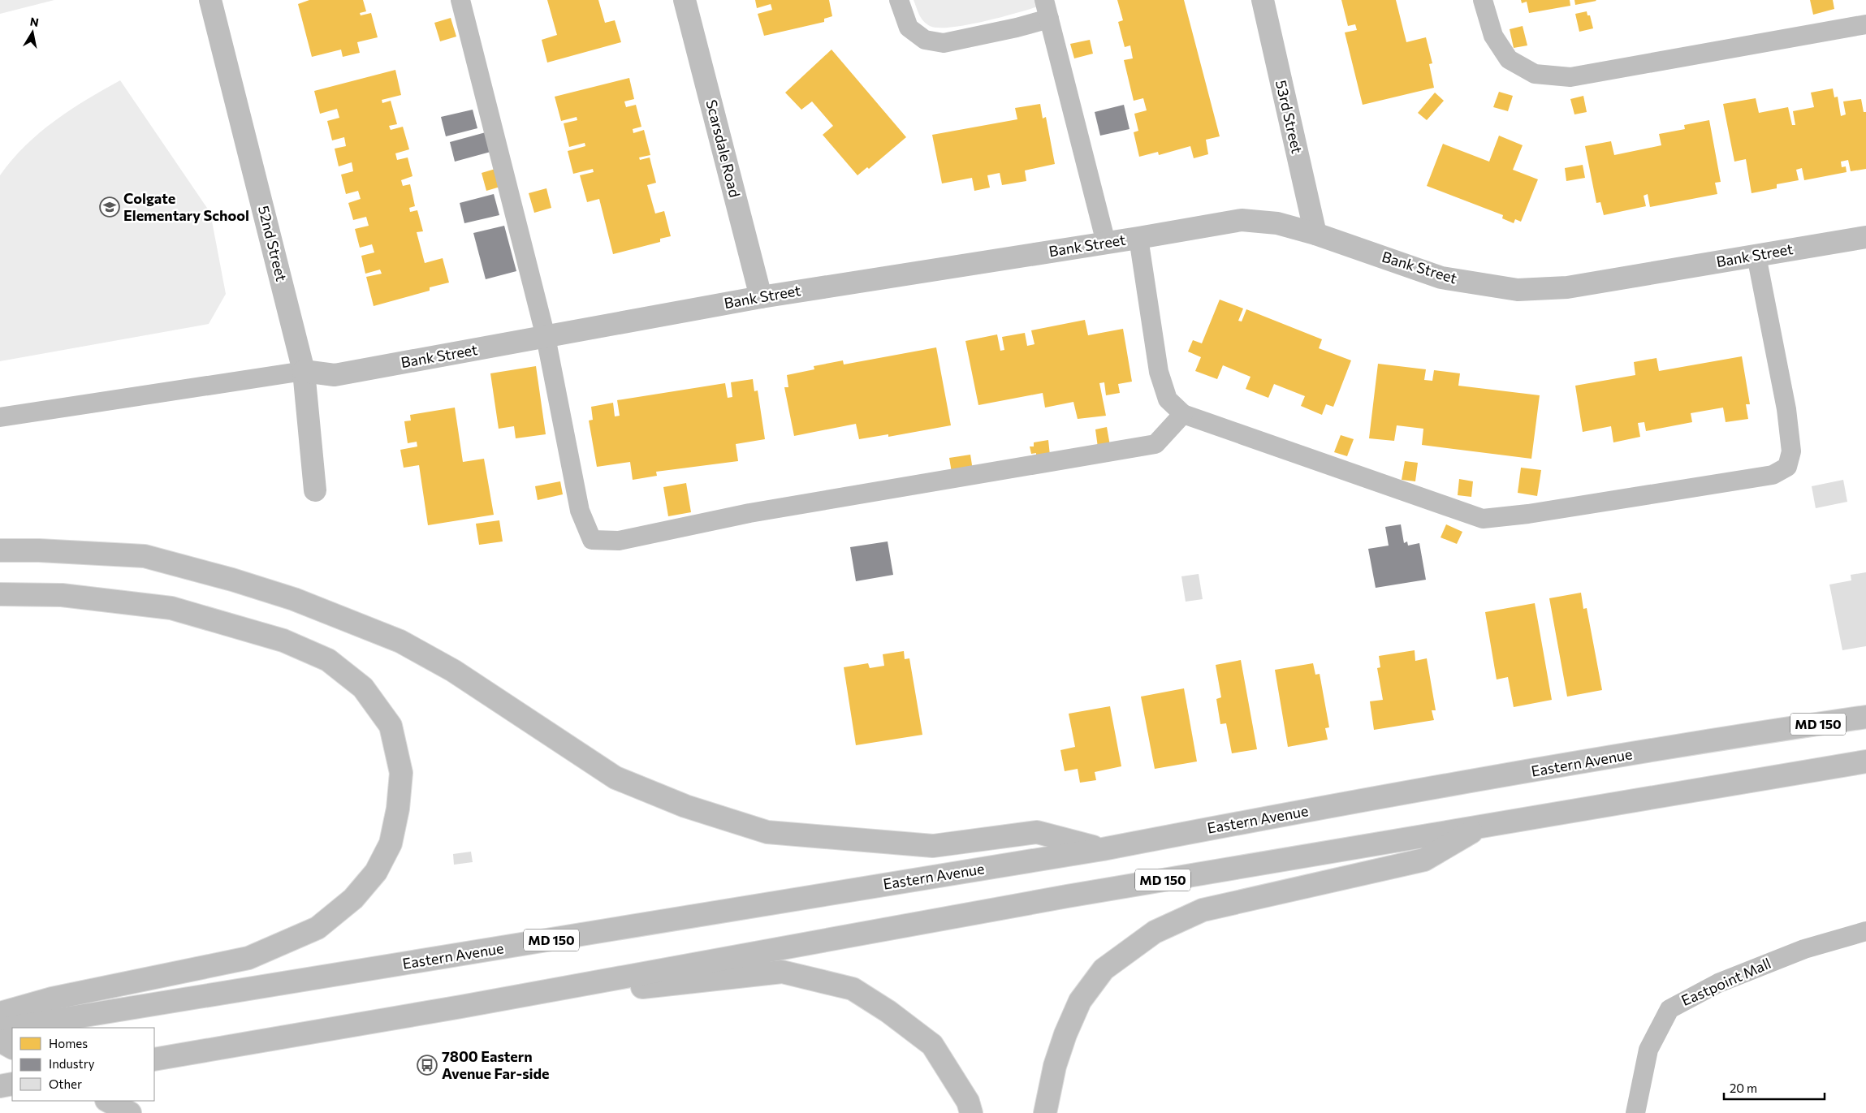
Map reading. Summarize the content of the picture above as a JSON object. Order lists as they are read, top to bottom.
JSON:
{
  "streets": {
    "main road": [
      "53rd Street",
      "Scarsdale Road",
      "52nd Street",
      "Bank Street",
      "MD 150",
      "Eastern Avenue"
    ],
    "lane": ["Eastpoint Mall"]
  },
  "crossings": [
    ["53rd Street", "Bank Street"],
    ["Scarsdale Road", "Bank Street"],
    ["52nd Street", "Bank Street"]
  ],
  "places": {
    "school or university": ["Colgate Elementary School"],
    "bus stop": ["7800 Eastern Avenue Far-side"]
  },
  "legend": ["Homes", "Industry", "Other"],
  "scale_bar": "20 m",
  "north": "top"
}
